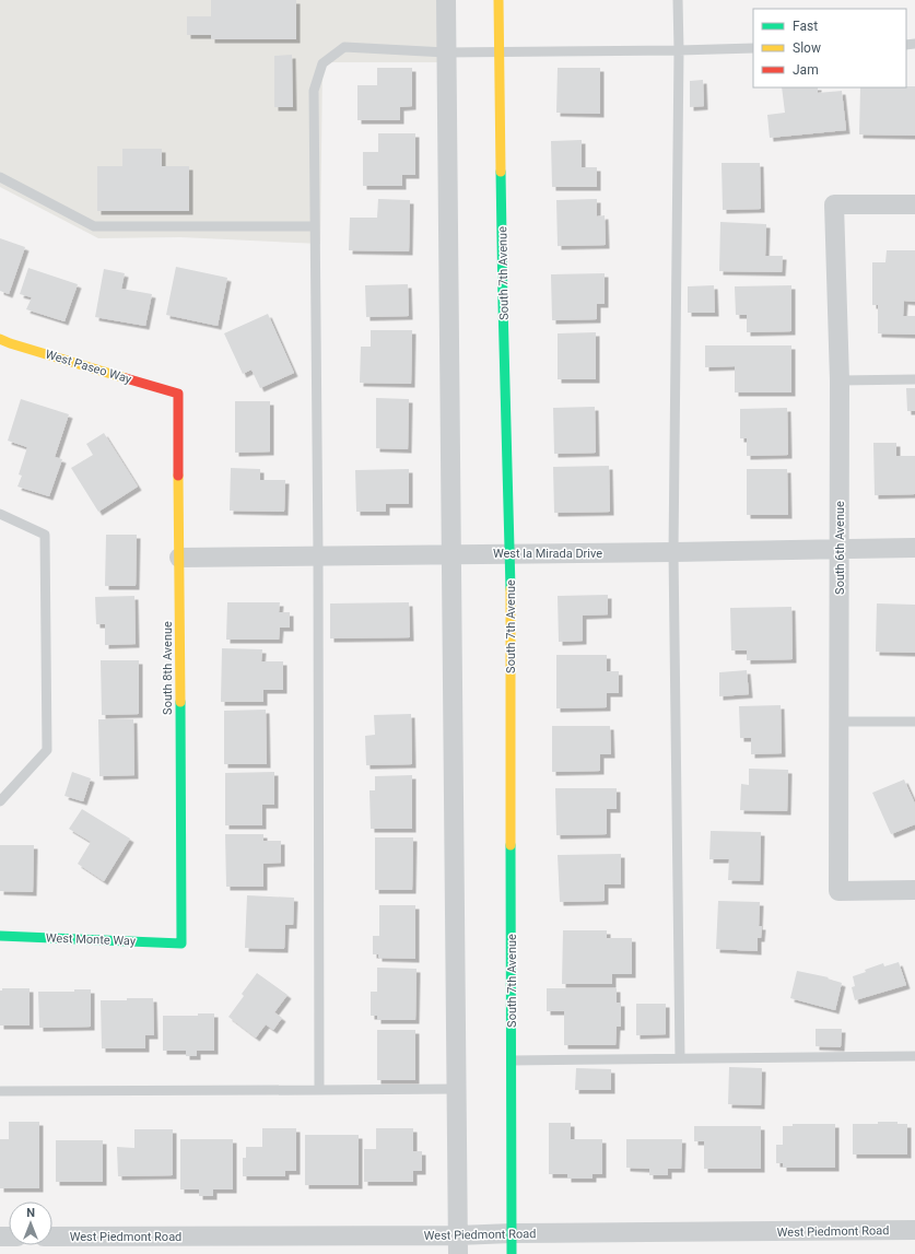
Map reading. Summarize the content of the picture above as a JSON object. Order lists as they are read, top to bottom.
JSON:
{
  "streets": {
    "street": [
      "South 7th Avenue",
      "West Paseo Way",
      "South 6th Avenue",
      "West la Mirada Drive",
      "South 8th Avenue",
      "West Monte Way",
      "West Piedmont Road"
    ]
  },
  "crossings": [
    ["South 7th Avenue", "West la Mirada Drive"],
    ["South 7th Avenue", "West Piedmont Road"],
    ["West Paseo Way", "South 8th Avenue"],
    ["South 6th Avenue", "West la Mirada Drive"],
    ["West la Mirada Drive", "South 8th Avenue"],
    ["South 8th Avenue", "West Monte Way"]
  ],
  "legend": ["Fast", "Slow", "Jam"],
  "north": "top"
}
